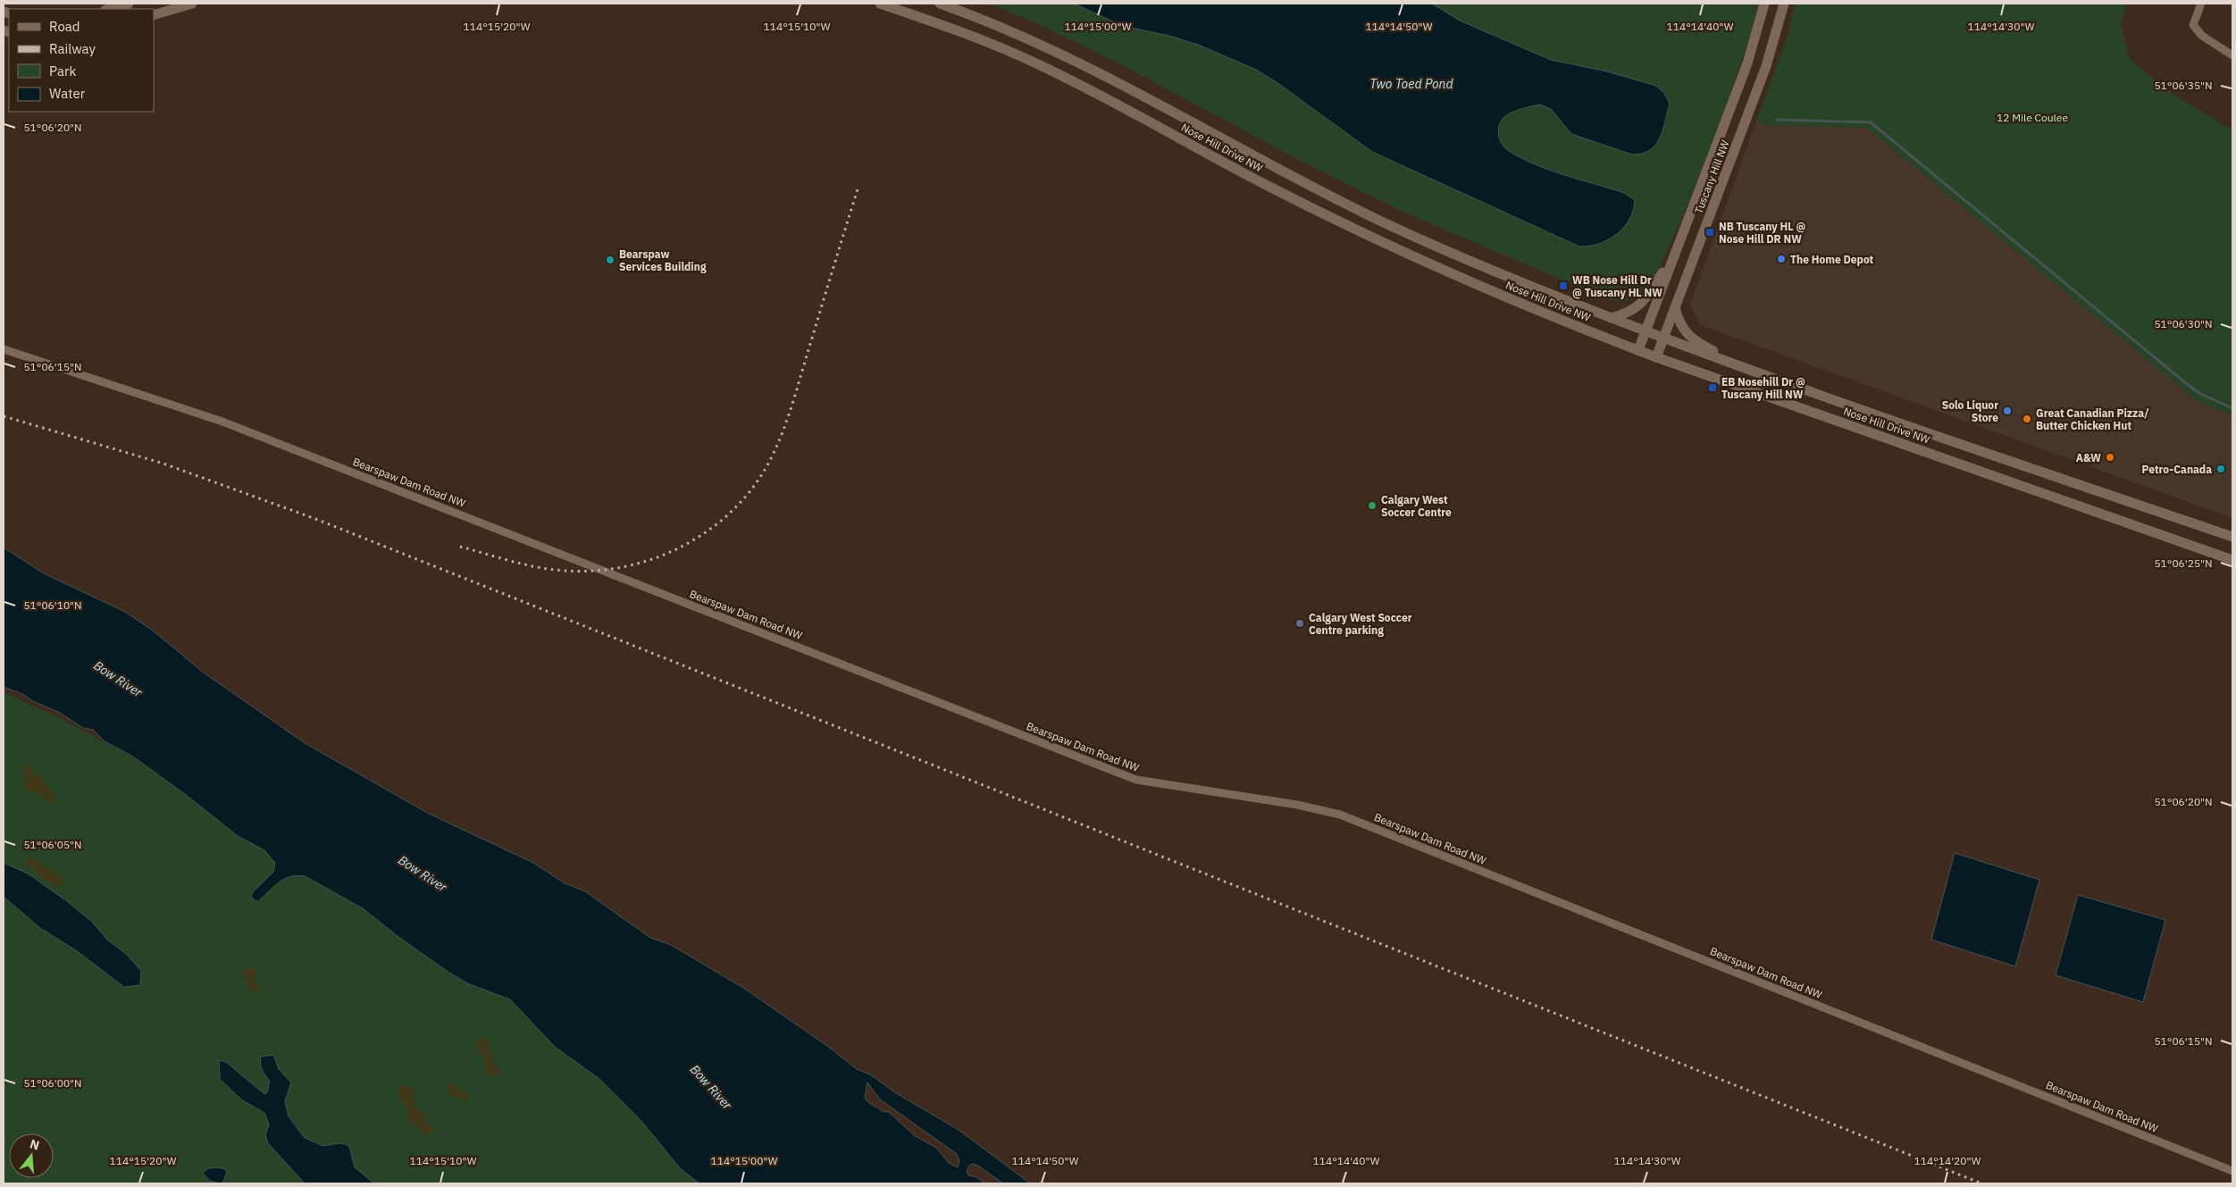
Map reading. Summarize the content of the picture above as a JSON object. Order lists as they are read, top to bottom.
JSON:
{
  "streets": {
    "street": ["Nose Hill Drive NW", "Tuscany Hill NW", "Bearspaw Dam Road NW"]
  },
  "crossings": [
    ["Nose Hill Drive NW", "Tuscany Hill NW"]
  ],
  "water": ["Two Toed Pond", "Bow River"],
  "parks": ["12 Mile Coulee"],
  "places": {
    "transit": ["NB Tuscany HL @ Nose Hill DR NW", "WB Nose Hill Dr @ Tuscany HL NW", "EB Nosehill Dr @ Tuscany Hill NW"],
    "other": [
      "The Home Depot",
      "Bearspaw Services Building",
      "Solo Liquor Store",
      "Great Canadian Pizza/ Butter Chicken Hut",
      "A&W",
      "Petro-Canada",
      "Calgary West Soccer Centre",
      "Calgary West Soccer Centre parking"
    ]
  },
  "legend": [
    "Road",
    "Railway",
    "Park",
    "Water"
  ],
  "north": "top",
  "coordinates": [
    "114°15'20\"W",
    "114°15'10\"W",
    "114°15'00\"W",
    "114°14'50\"W",
    "114°14'40\"W",
    "114°14'30\"W",
    "51°06'35\"N",
    "51°06'20\"N",
    "51°06'30\"N",
    "51°06'15\"N",
    "51°06'25\"N",
    "51°06'10\"N",
    "51°06'05\"N",
    "51°06'00\"N",
    "114°14'20\"W"
  ]
}
